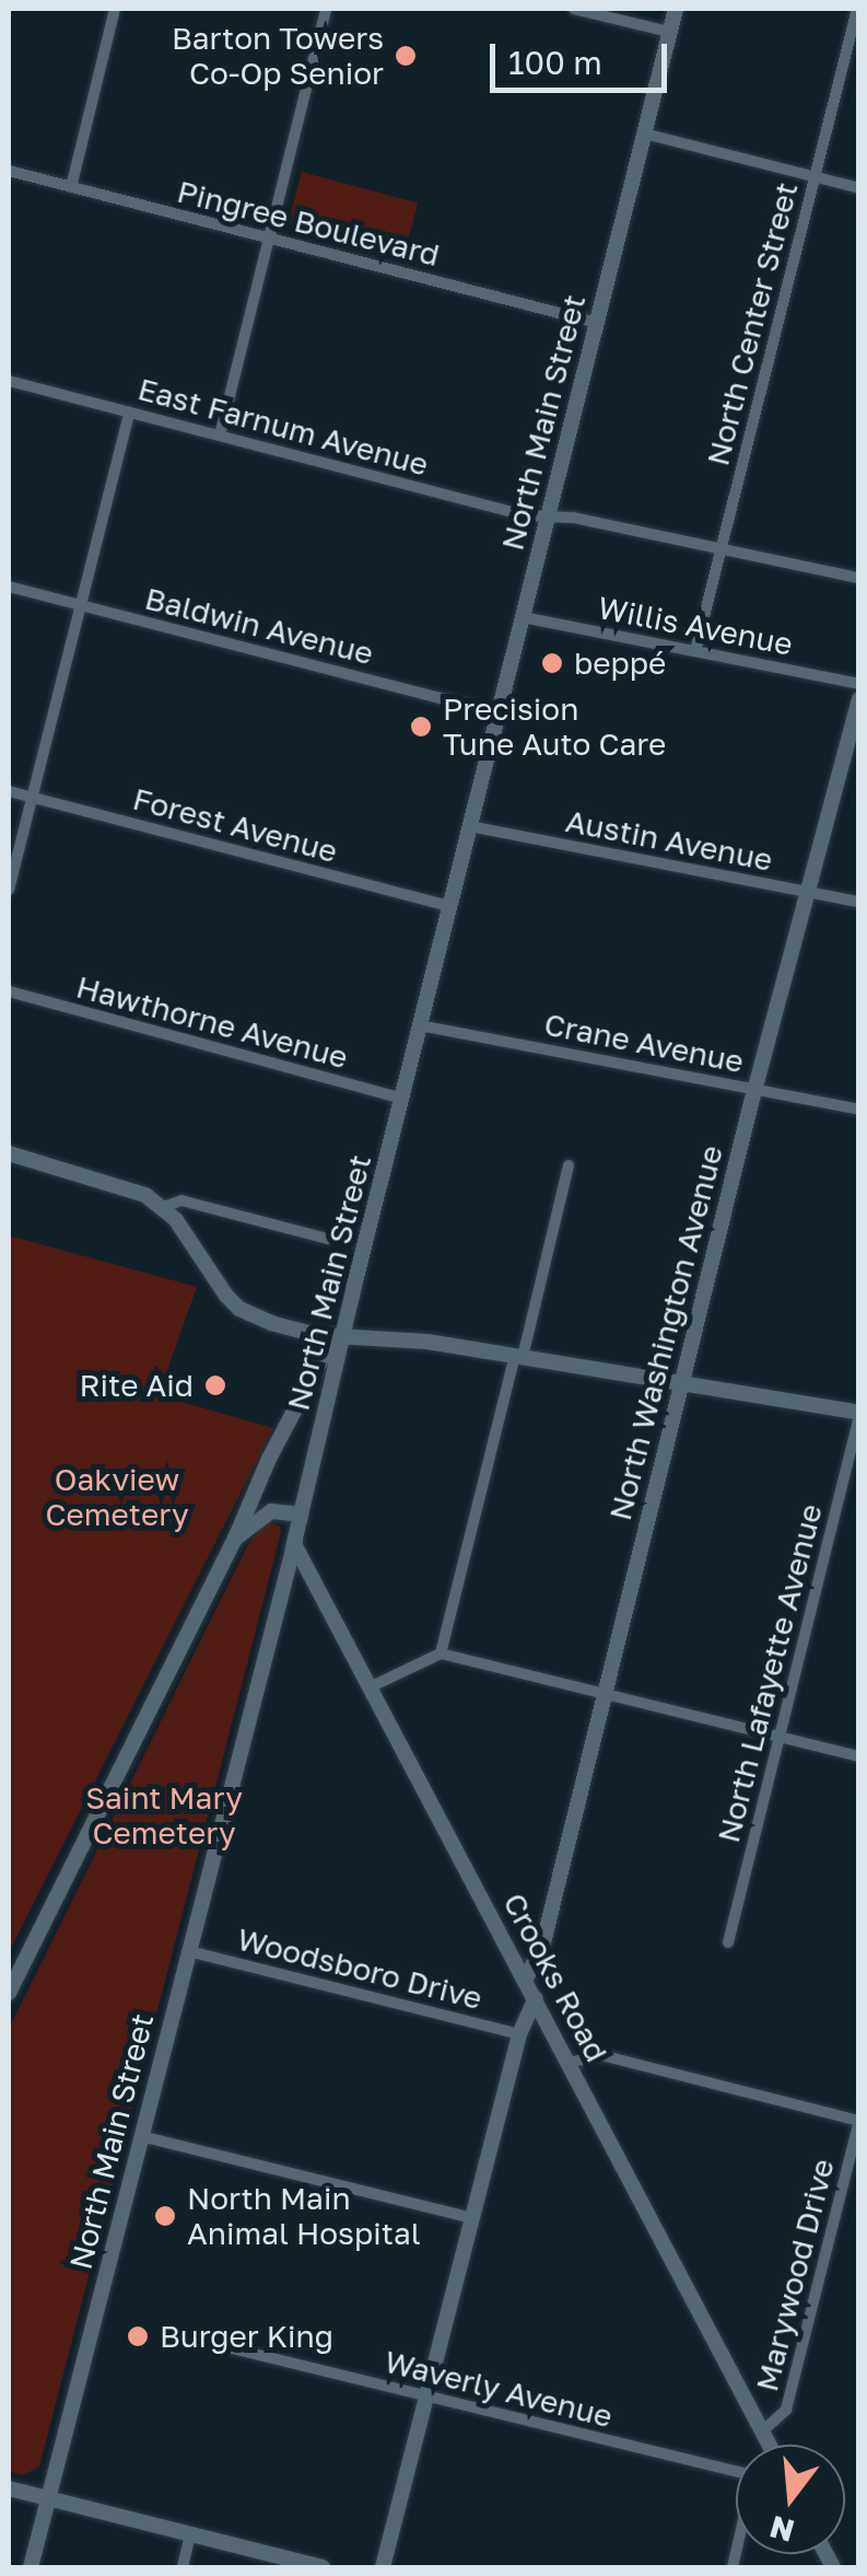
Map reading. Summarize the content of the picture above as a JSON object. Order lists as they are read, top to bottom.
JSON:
{
  "streets": {
    "main road": ["North Main Street", "North Washington Avenue", "Crooks Road"],
    "street": [
      "Pingree Boulevard",
      "North Center Street",
      "East Farnum Avenue",
      "Baldwin Avenue",
      "Willis Avenue",
      "Forest Avenue",
      "Austin Avenue",
      "Hawthorne Avenue",
      "Crane Avenue",
      "North Lafayette Avenue",
      "Woodsboro Drive",
      "Marywood Drive",
      "Waverly Avenue"
    ]
  },
  "crossings": [
    ["Pingree Boulevard", "North Main Street"],
    ["North Center Street", "East Farnum Avenue"],
    ["North Center Street", "Willis Avenue"],
    ["North Main Street", "East Farnum Avenue"],
    ["North Main Street", "Baldwin Avenue"],
    ["North Main Street", "Willis Avenue"],
    ["North Main Street", "Forest Avenue"],
    ["North Main Street", "Austin Avenue"],
    ["North Main Street", "Hawthorne Avenue"],
    ["North Main Street", "Crane Avenue"],
    ["North Main Street", "Woodsboro Drive"],
    ["North Main Street", "Crooks Road"],
    ["Austin Avenue", "North Washington Avenue"],
    ["Crane Avenue", "North Washington Avenue"],
    ["North Washington Avenue", "Crooks Road"],
    ["Crooks Road", "Marywood Drive"]
  ],
  "parks": ["Oakview Cemetery", "Saint Mary Cemetery"],
  "places": [
    "Barton Towers Co-Op Senior",
    "beppé",
    "Precision Tune Auto Care",
    "Rite Aid",
    "North Main Animal Hospital",
    "Burger King"
  ],
  "scale_bar": "100 m",
  "north": "bottom"
}
